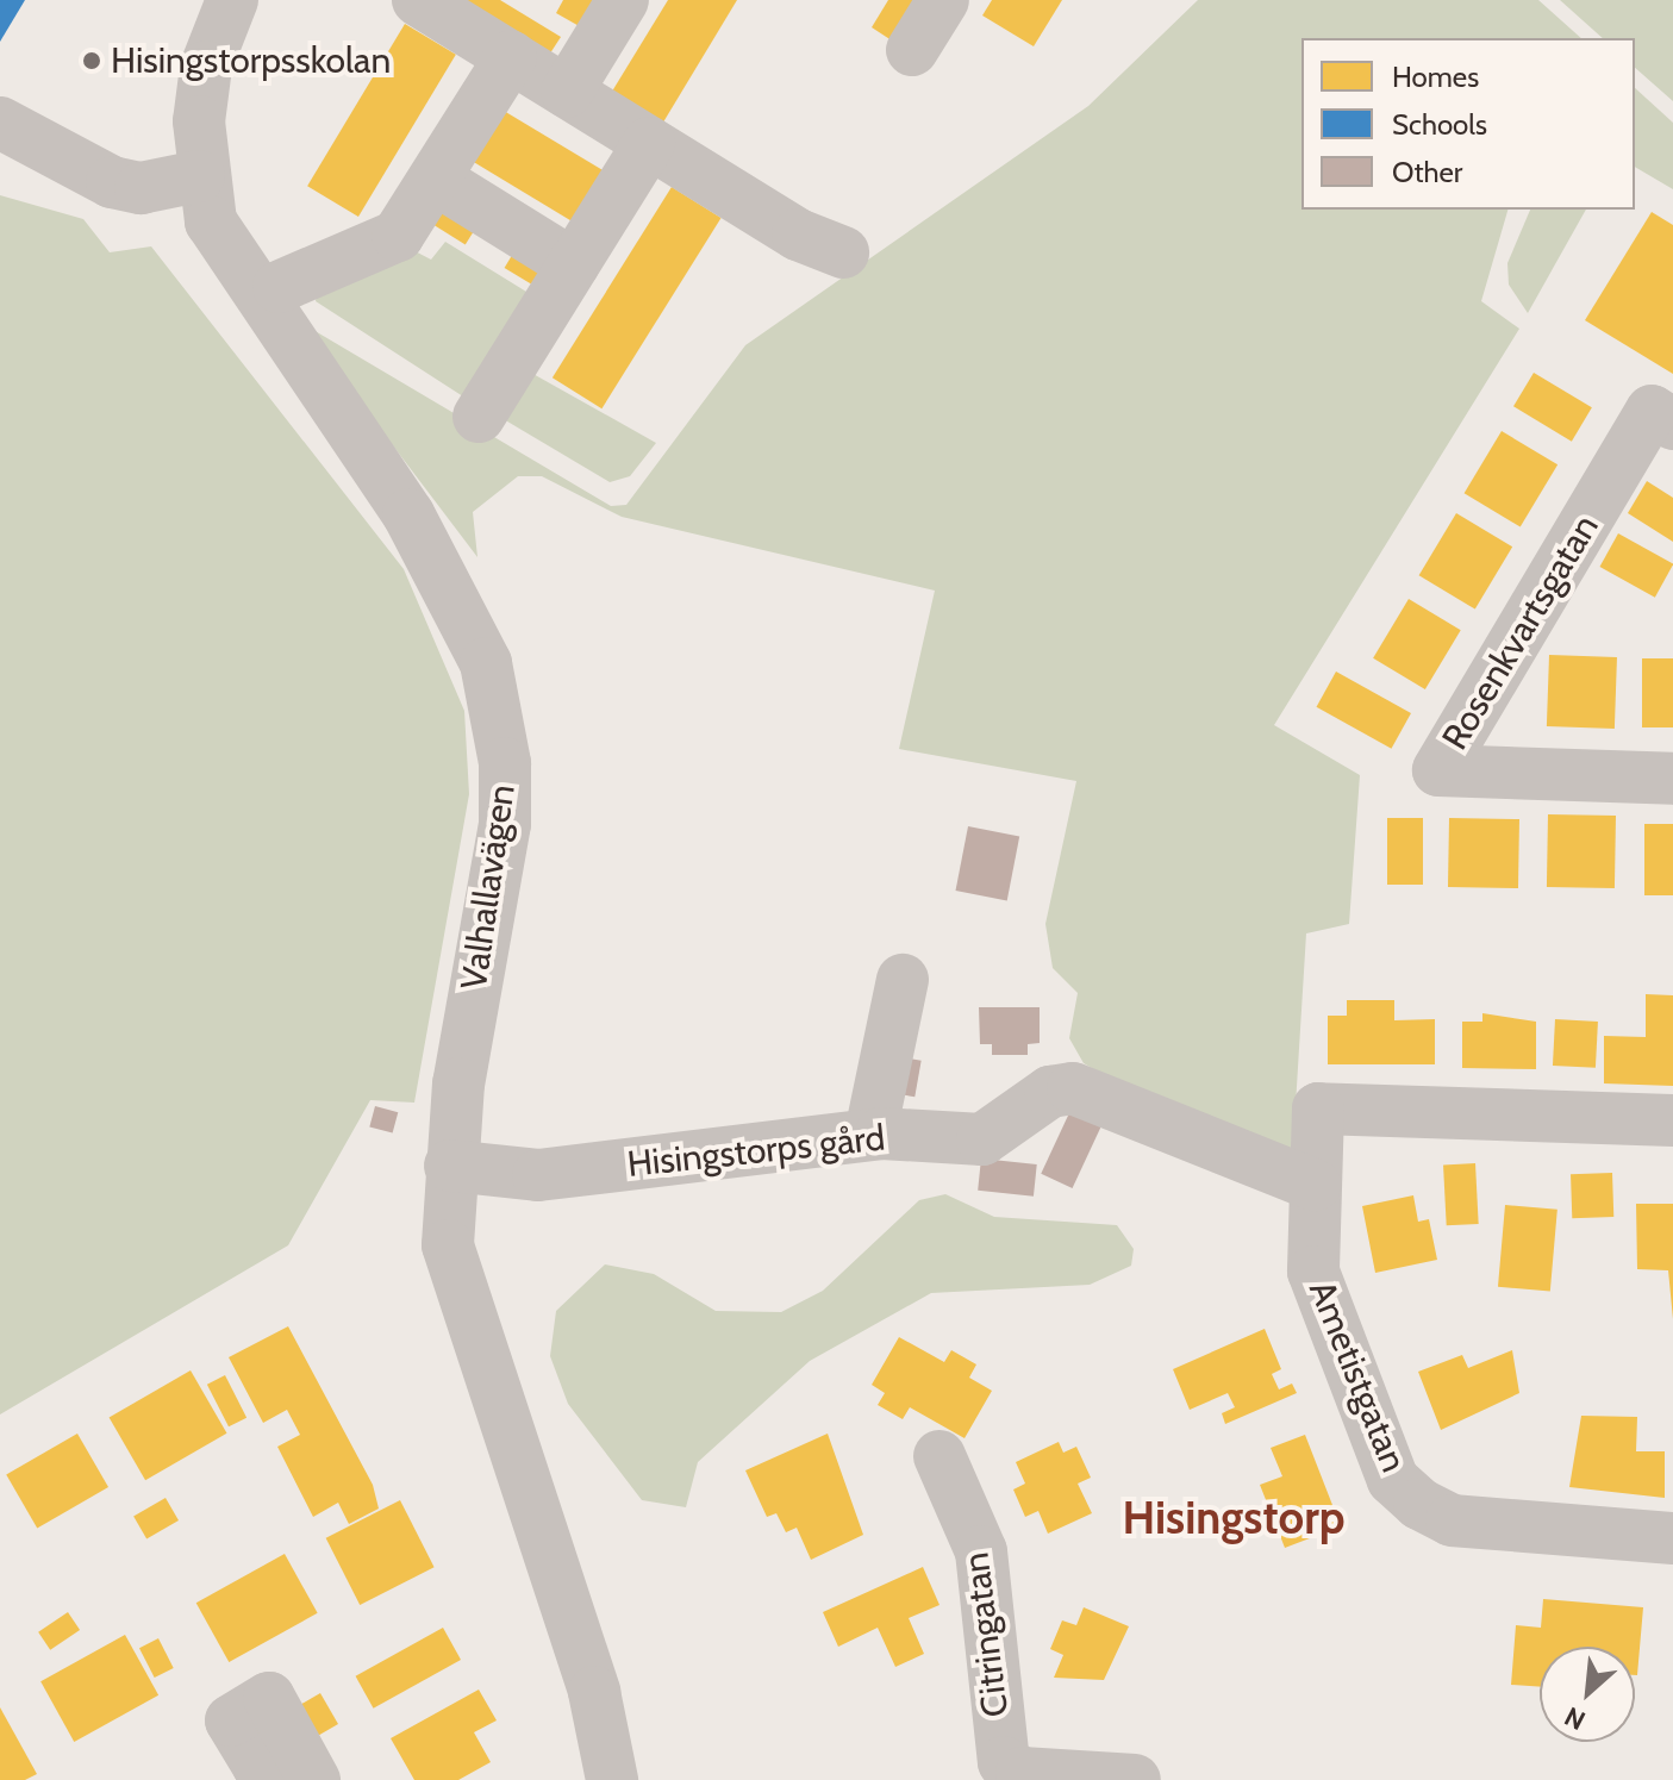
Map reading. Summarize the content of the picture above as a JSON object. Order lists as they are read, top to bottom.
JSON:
{
  "streets": {
    "street": [
      "Rosenkvartsgatan",
      "Valhallavägen",
      "Hisingstorps gård",
      "Ametistgatan",
      "Citringatan"
    ]
  },
  "crossings": [
    ["Valhallavägen", "Hisingstorps gård"],
    ["Hisingstorps gård", "Ametistgatan"]
  ],
  "districts": ["Hisingstorp"],
  "places": ["Hisingstorpsskolan"],
  "legend": ["Homes", "Schools", "Other"],
  "north": "bottom left"
}
